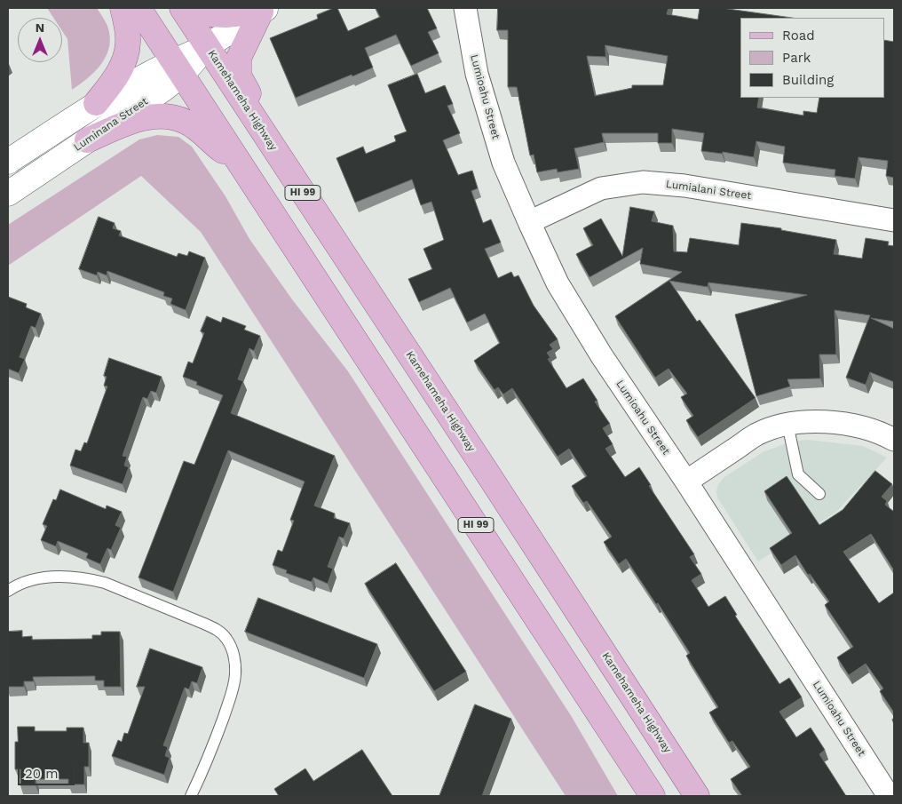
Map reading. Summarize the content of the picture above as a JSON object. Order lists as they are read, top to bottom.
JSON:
{
  "streets": {
    "main road": ["Kamehameha Highway", "Luminana Street", "HI 99"],
    "street": ["Lumioahu Street", "Lumialani Street"]
  },
  "crossings": [
    ["Lumioahu Street", "Lumialani Street"],
    ["Kamehameha Highway", "Luminana Street"],
    ["Luminana Street", "HI 99"]
  ],
  "legend": ["Road", "Park", "Building"],
  "scale_bar": "20 m",
  "north": "top"
}
